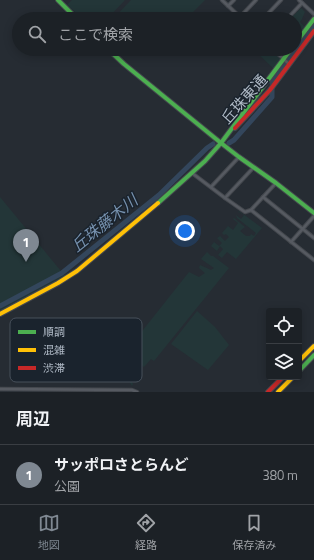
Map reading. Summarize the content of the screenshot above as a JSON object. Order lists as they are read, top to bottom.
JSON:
{
  "streets": {
    "street": ["丘珠東通"]
  },
  "water": ["丘珠藤木川"],
  "legend": ["順調", "混雑", "渋滞"],
  "page": {
    "search": "ここで検索",
    "pins": "1",
    "heading": "周辺",
    "list": [
      {
        "mark": "1",
        "name": "サッポロさとらんど",
        "note": "公園",
        "value": "380 m"
      }
    ],
    "nav": ["地図", "経路", "保存済み"]
  }
}
